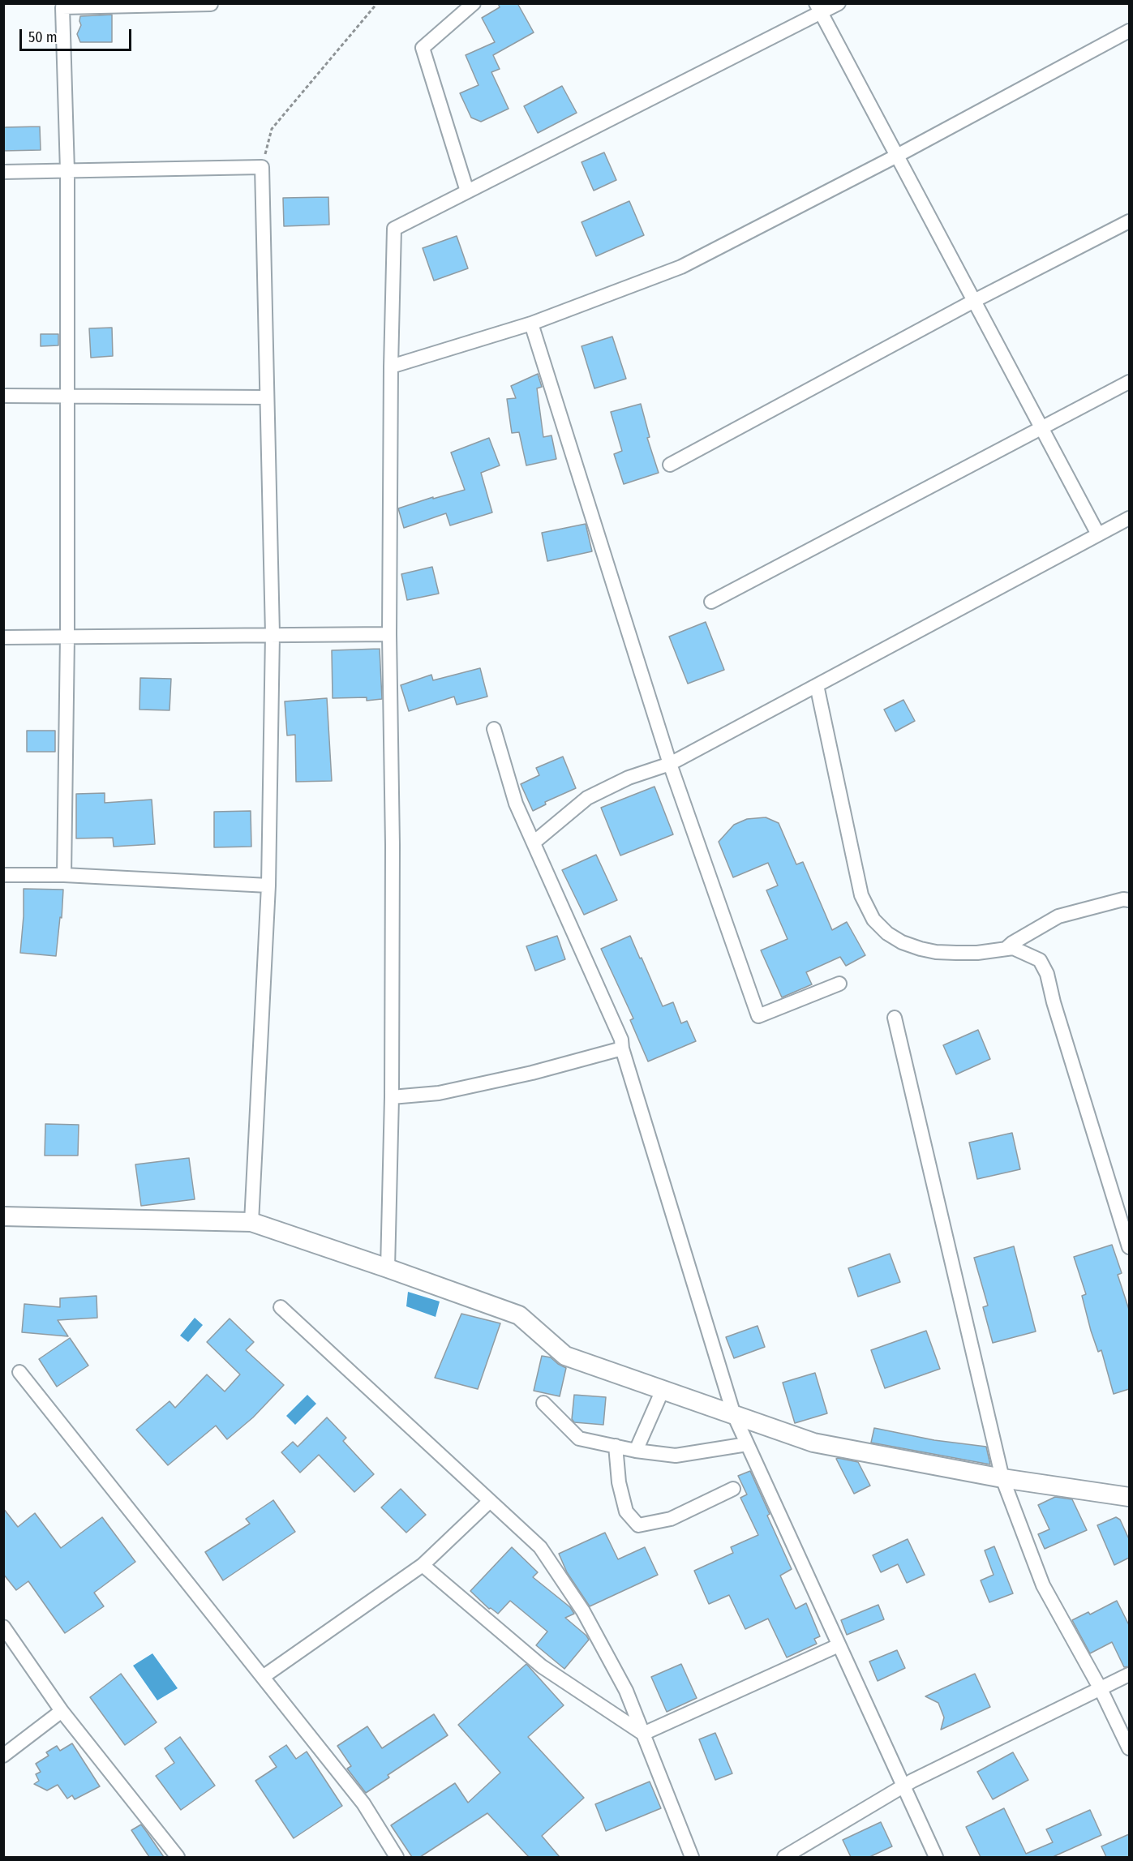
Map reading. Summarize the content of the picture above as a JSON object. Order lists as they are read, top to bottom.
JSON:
{
  "scale_bar": "50 m"
}
